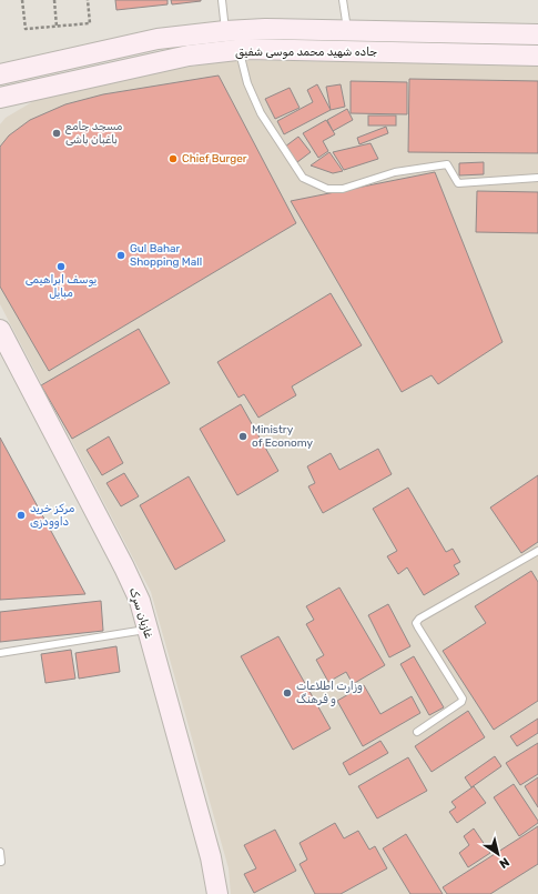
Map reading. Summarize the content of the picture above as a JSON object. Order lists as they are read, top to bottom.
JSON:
{
  "streets": {
    "main road": ["جاده شهید محمد موسی شفیق", "غازیان سړک"]
  },
  "places": [
    "مسجد جامع باغبان باشی",
    "Chief Burger",
    "Gul Bahar Shopping Mall",
    "یوسف ابراهیمی مبایل",
    "Ministry of Economy",
    "مرکز خرید داوودزی",
    "وزارت اطلاعات و فرهنگ"
  ],
  "north": "bottom right"
}
